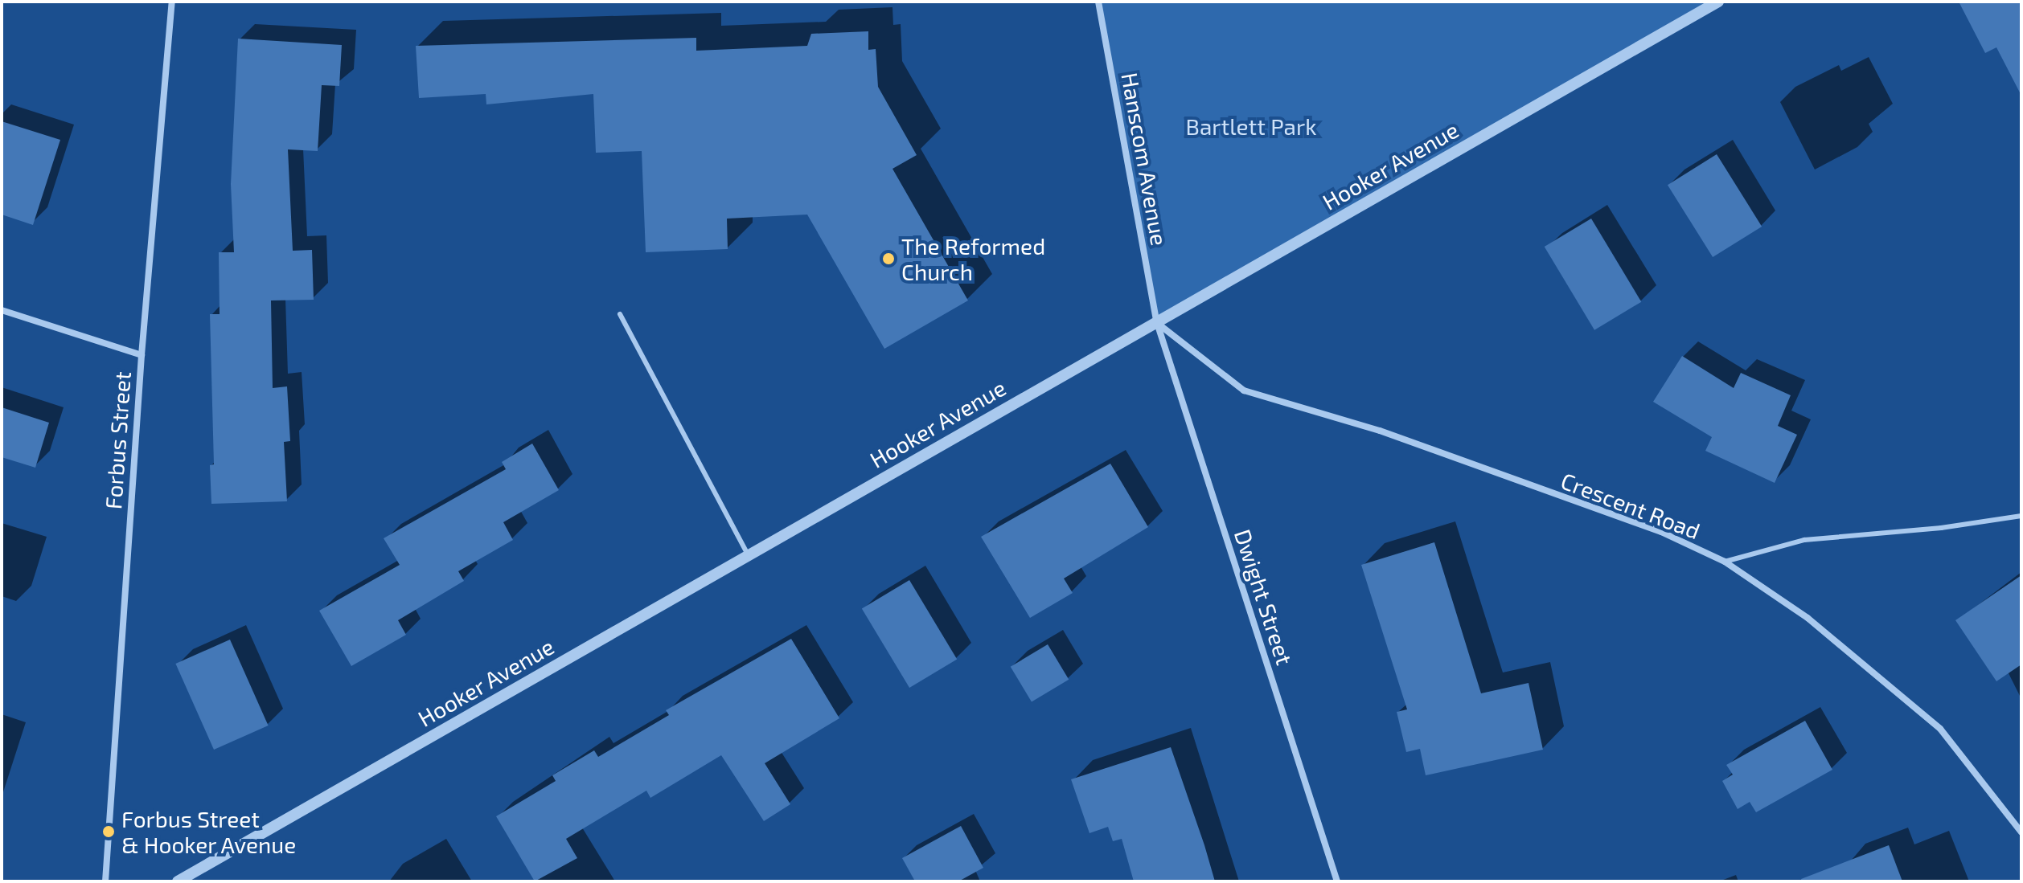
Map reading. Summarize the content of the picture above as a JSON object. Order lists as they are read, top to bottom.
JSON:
{
  "streets": {
    "street": [
      "Hanscom Avenue",
      "Hooker Avenue",
      "Forbus Street",
      "Crescent Road",
      "Dwight Street"
    ]
  },
  "crossings": [
    ["Hanscom Avenue", "Hooker Avenue"],
    ["Hanscom Avenue", "Crescent Road"],
    ["Hanscom Avenue", "Dwight Street"],
    ["Hooker Avenue", "Crescent Road"],
    ["Hooker Avenue", "Dwight Street"],
    ["Crescent Road", "Dwight Street"]
  ],
  "parks": ["Bartlett Park"],
  "places": ["The Reformed Church", "Forbus Street & Hooker Avenue"]
}
